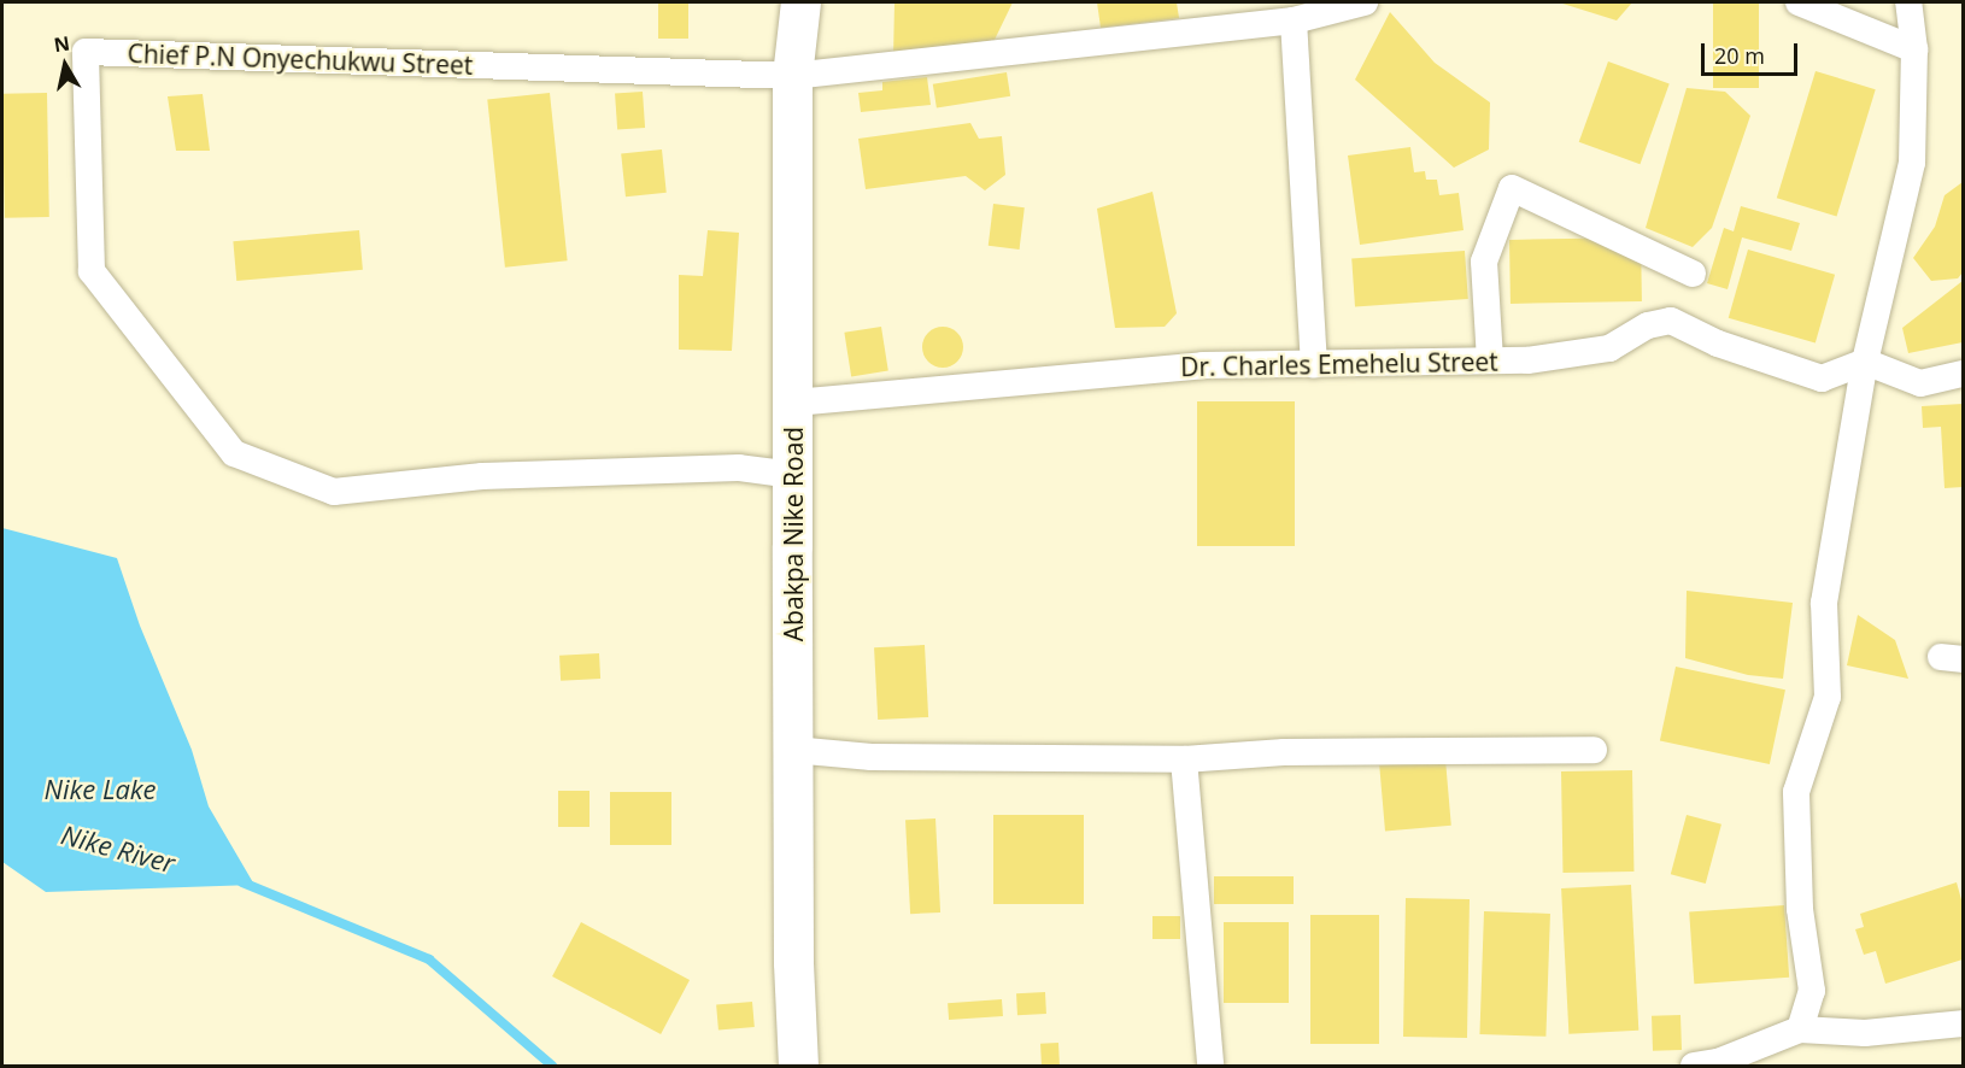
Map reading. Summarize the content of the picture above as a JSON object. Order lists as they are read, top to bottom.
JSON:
{
  "streets": {
    "main road": ["Abakpa Nike Road"],
    "street": ["Chief P.N Onyechukwu Street", "Dr. Charles Emehelu Street"]
  },
  "crossings": [
    ["Chief P.N Onyechukwu Street", "Abakpa Nike Road"],
    ["Dr. Charles Emehelu Street", "Abakpa Nike Road"]
  ],
  "water": ["Nike Lake", "Nike River"],
  "scale_bar": "20 m",
  "north": "top"
}
